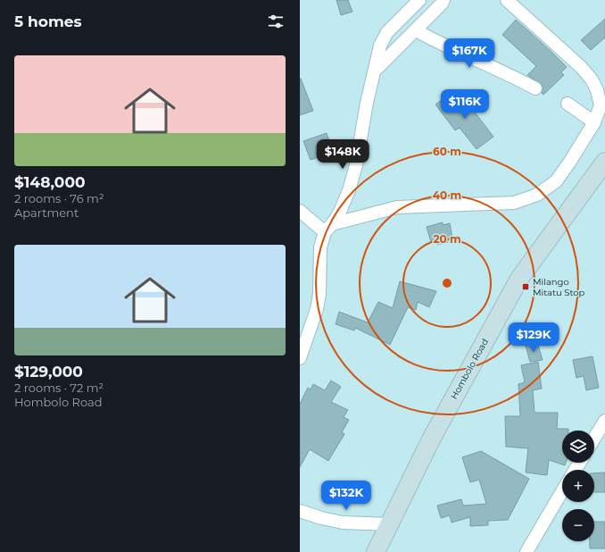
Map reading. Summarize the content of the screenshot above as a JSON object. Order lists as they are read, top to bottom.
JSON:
{
  "streets": {
    "street": ["Hombolo Road"]
  },
  "places": {
    "transit": ["Milango Mitatu Stop"]
  },
  "page": {
    "heading": "5 homes",
    "price": [
      "$167K",
      "$116K",
      "$148K",
      "$129K",
      "$132K"
    ],
    "list": [
      {
        "name": "$148,000",
        "note": "2 rooms · 76 m² · Apartment"
      },
      {
        "name": "$129,000",
        "note": "2 rooms · 72 m² · Hombolo Road"
      }
    ],
    "map_buttons": ["+", "−"]
  },
  "rings": ["60 m", "40 m", "20 m"]
}
